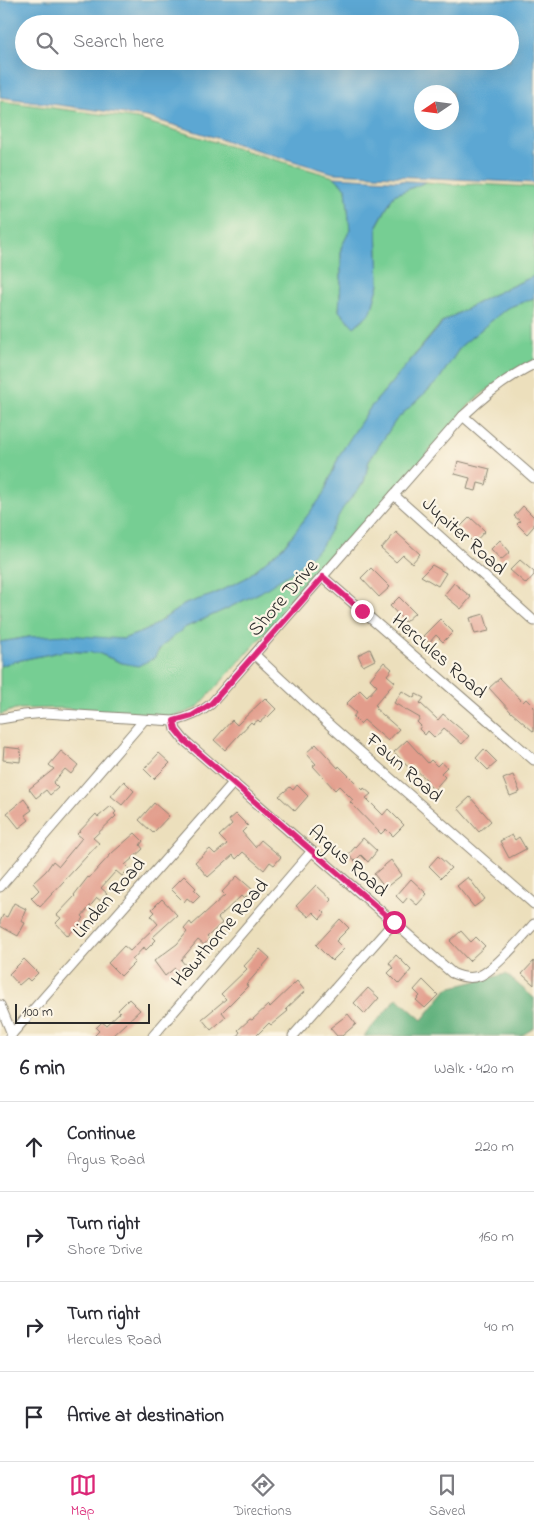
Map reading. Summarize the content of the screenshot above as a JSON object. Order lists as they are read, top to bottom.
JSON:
{
  "streets": {
    "street": [
      "Jupiter Road",
      "Shore Drive",
      "Hercules Road",
      "Faun Road",
      "Argus Road",
      "Linden Road",
      "Hawthorne Road"
    ]
  },
  "crossings": [
    ["Jupiter Road", "Shore Drive"],
    ["Shore Drive", "Hercules Road"],
    ["Shore Drive", "Faun Road"],
    ["Shore Drive", "Argus Road"],
    ["Argus Road", "Linden Road"],
    ["Argus Road", "Hawthorne Road"]
  ],
  "scale_bar": "100 m",
  "north": "left",
  "page": {
    "search": "Search here",
    "scale": "100 m",
    "heading": ["6 min", "Walk · 420 m"],
    "list": [
      ["Continue", "Argus Road", "220 m"],
      ["Turn right", "Shore Drive", "160 m"],
      ["Turn right", "Hercules Road", "40 m"],
      "Arrive at destination"
    ],
    "nav": ["Map", "Directions", "Saved"]
  }
}
